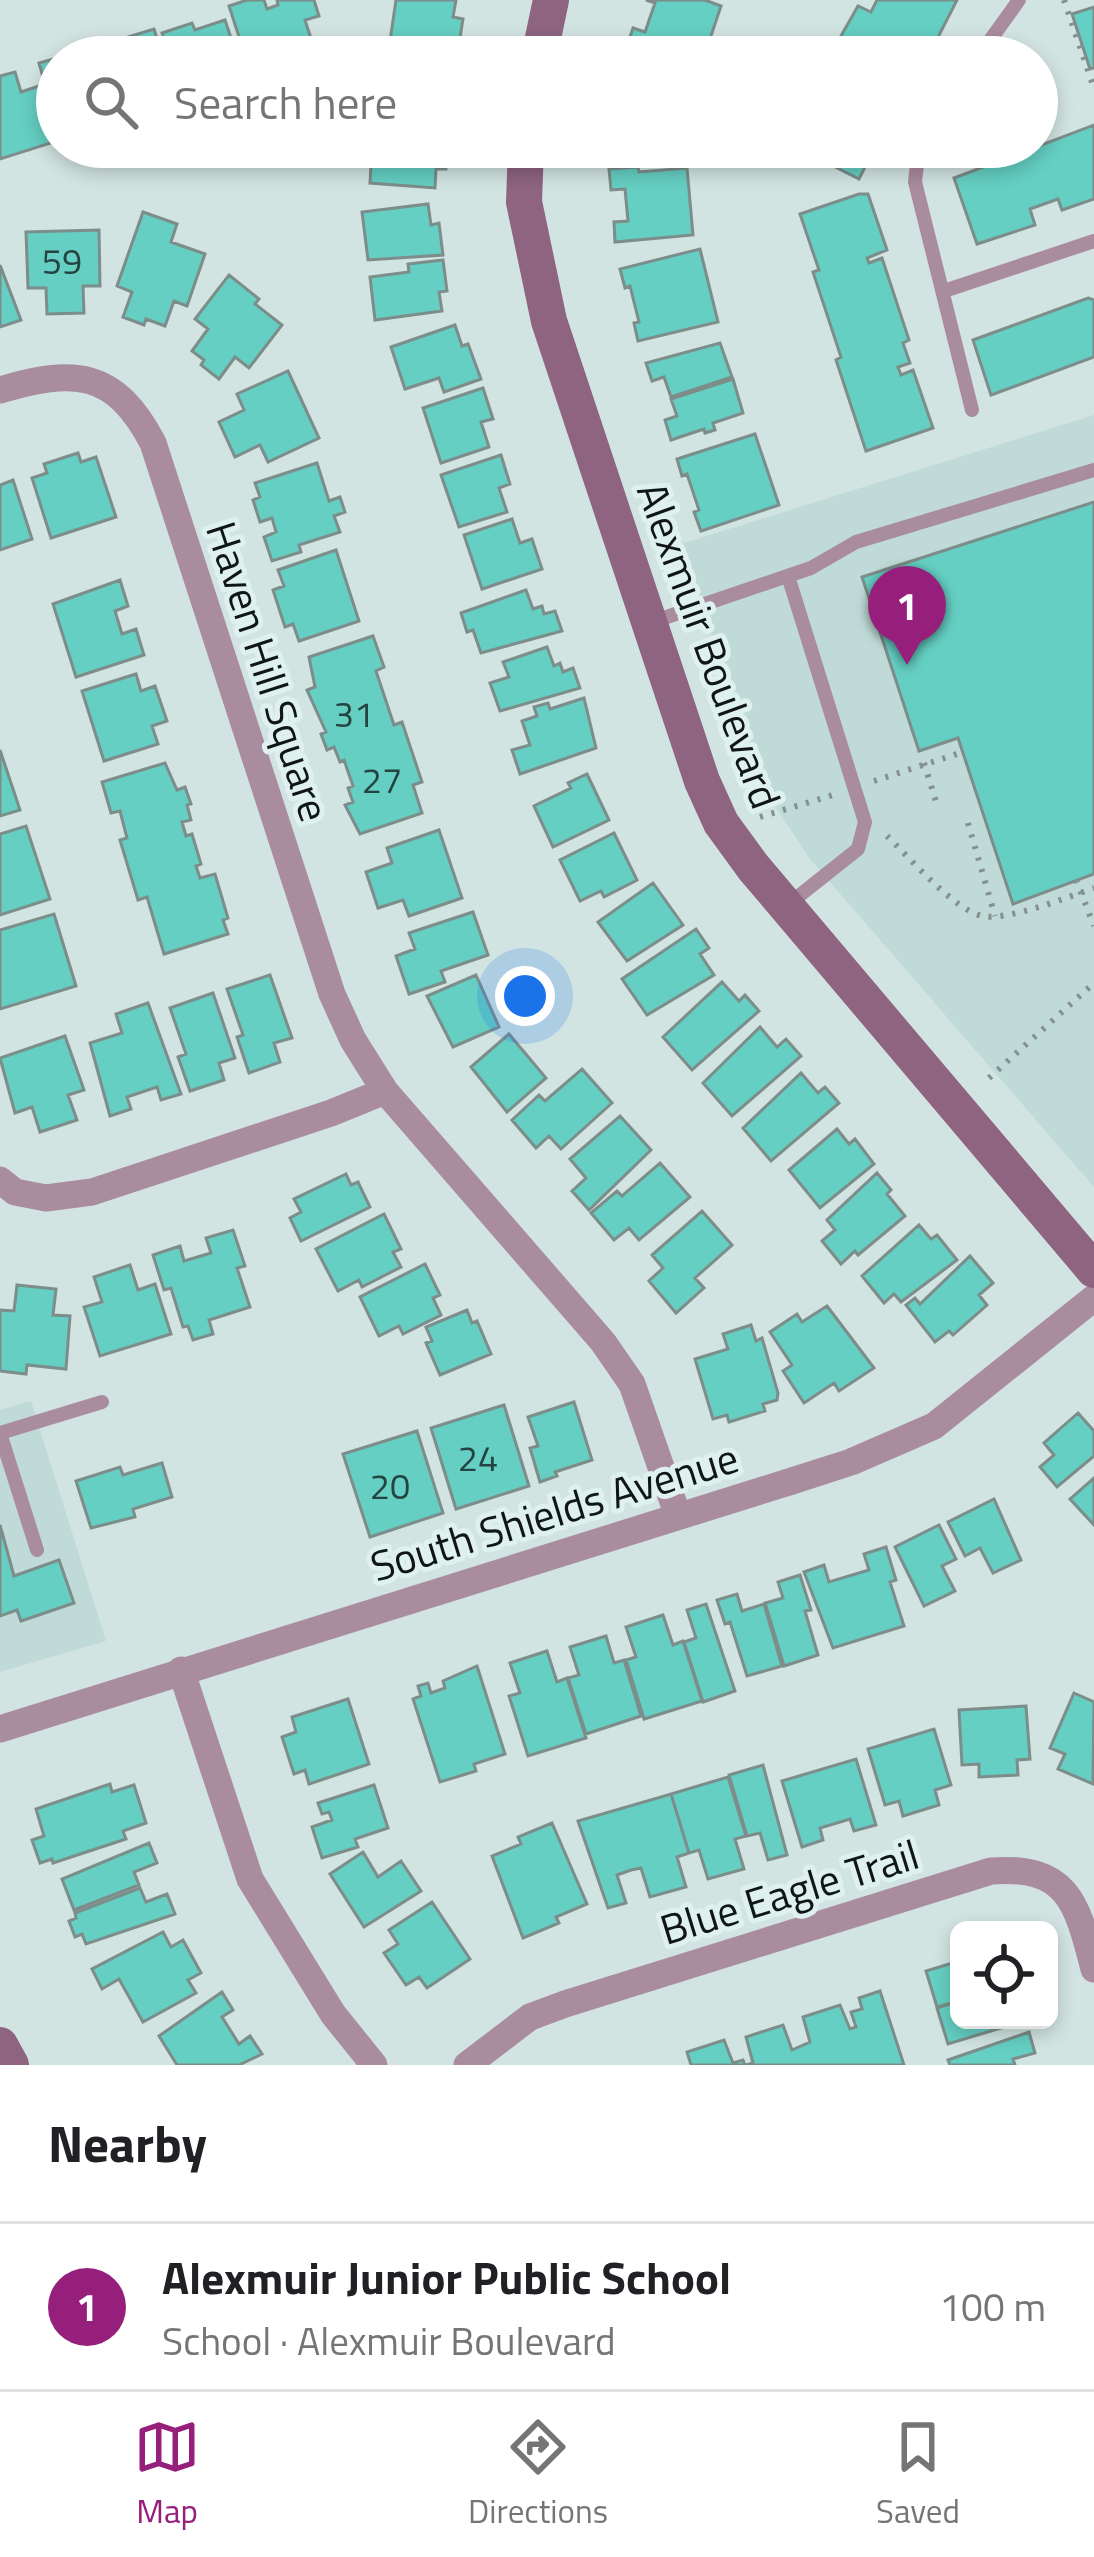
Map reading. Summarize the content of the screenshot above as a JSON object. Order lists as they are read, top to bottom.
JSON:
{
  "streets": {
    "street": [
      "Alexmuir Boulevard",
      "Haven Hill Square",
      "South Shields Avenue",
      "Blue Eagle Trail"
    ]
  },
  "crossings": [
    ["Haven Hill Square", "South Shields Avenue"]
  ],
  "house_numbers": [
    "59",
    "31",
    "27",
    "24",
    "20"
  ],
  "page": {
    "search": "Search here",
    "pins": "1",
    "heading": "Nearby",
    "list": [
      {
        "mark": "1",
        "name": "Alexmuir Junior Public School",
        "note": "School · Alexmuir Boulevard",
        "value": "100 m"
      }
    ],
    "nav": ["Map", "Directions", "Saved"]
  }
}
